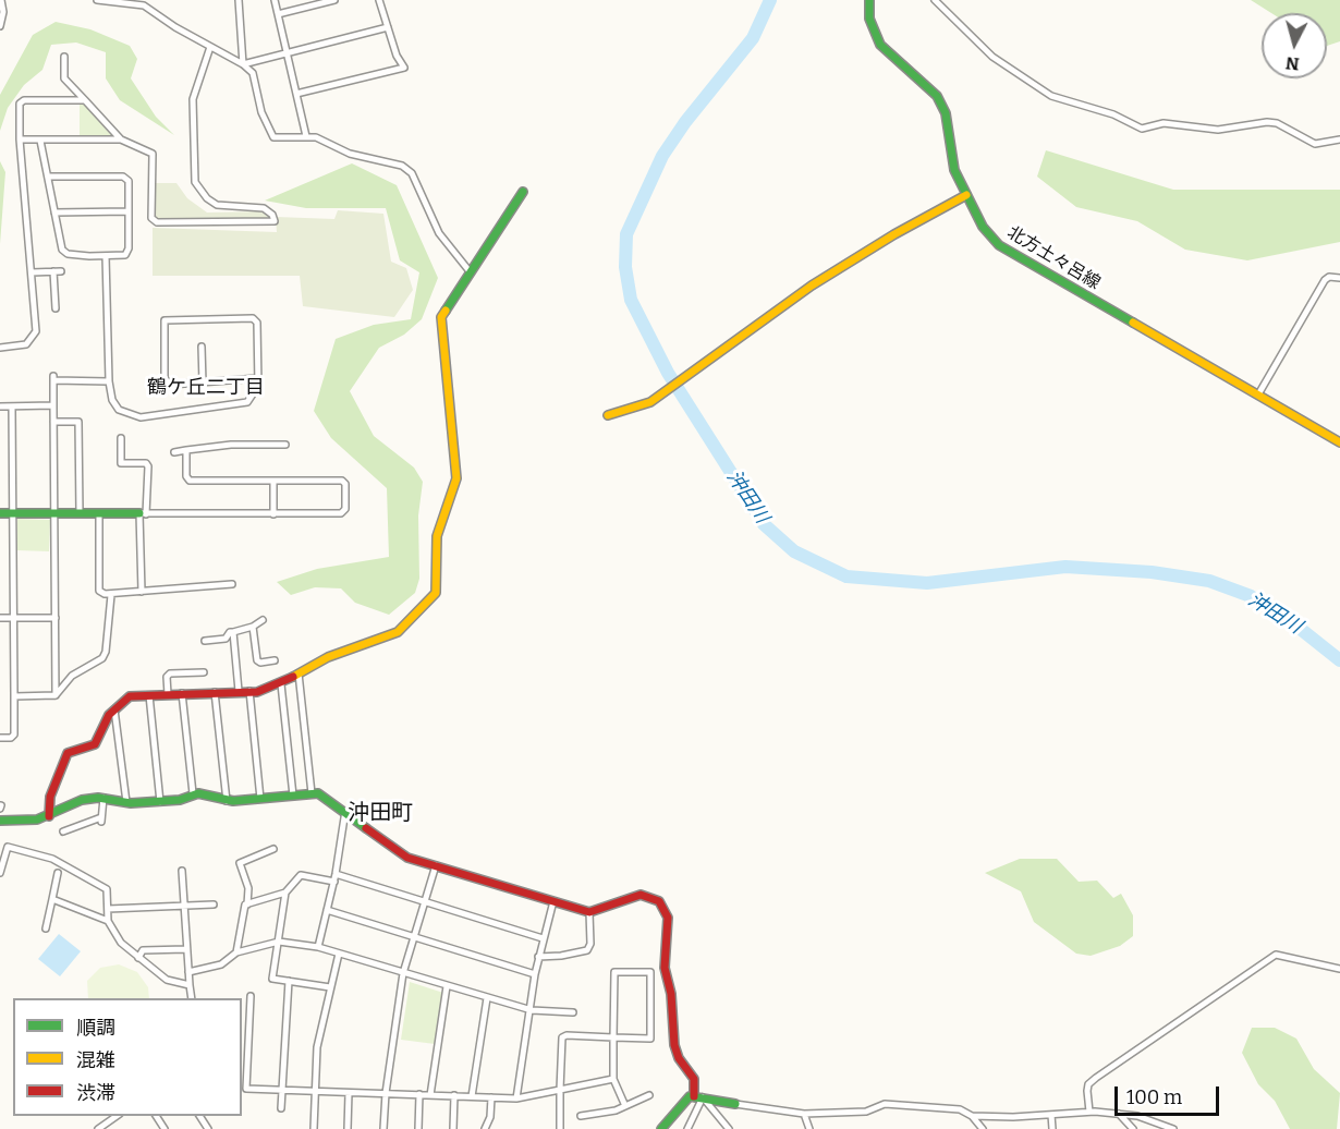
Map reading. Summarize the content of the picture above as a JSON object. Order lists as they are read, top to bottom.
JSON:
{
  "streets": {
    "street": ["北方土々呂線"]
  },
  "districts": ["鶴ケ丘二丁目", "沖田町"],
  "water": ["沖田川"],
  "legend": ["順調", "混雑", "渋滞"],
  "scale_bar": "100 m",
  "north": "bottom"
}
